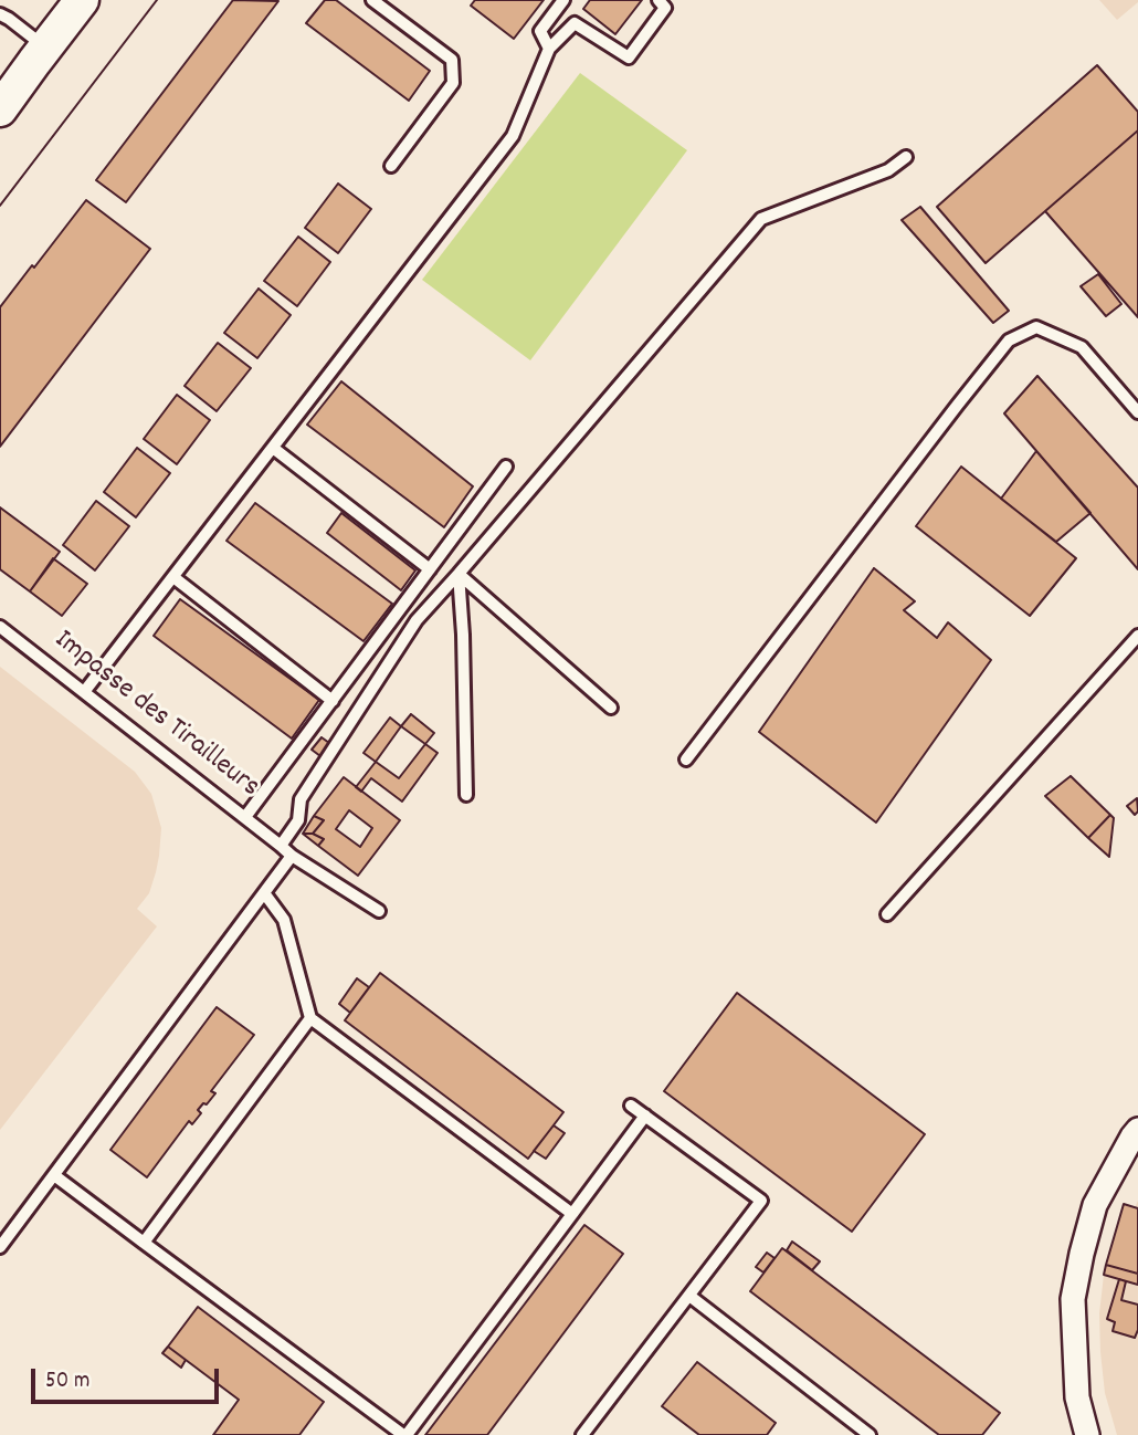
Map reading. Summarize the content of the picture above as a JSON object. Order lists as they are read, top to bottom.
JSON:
{
  "streets": {
    "lane": ["Impasse des Tirailleurs"]
  },
  "scale_bar": "50 m"
}
